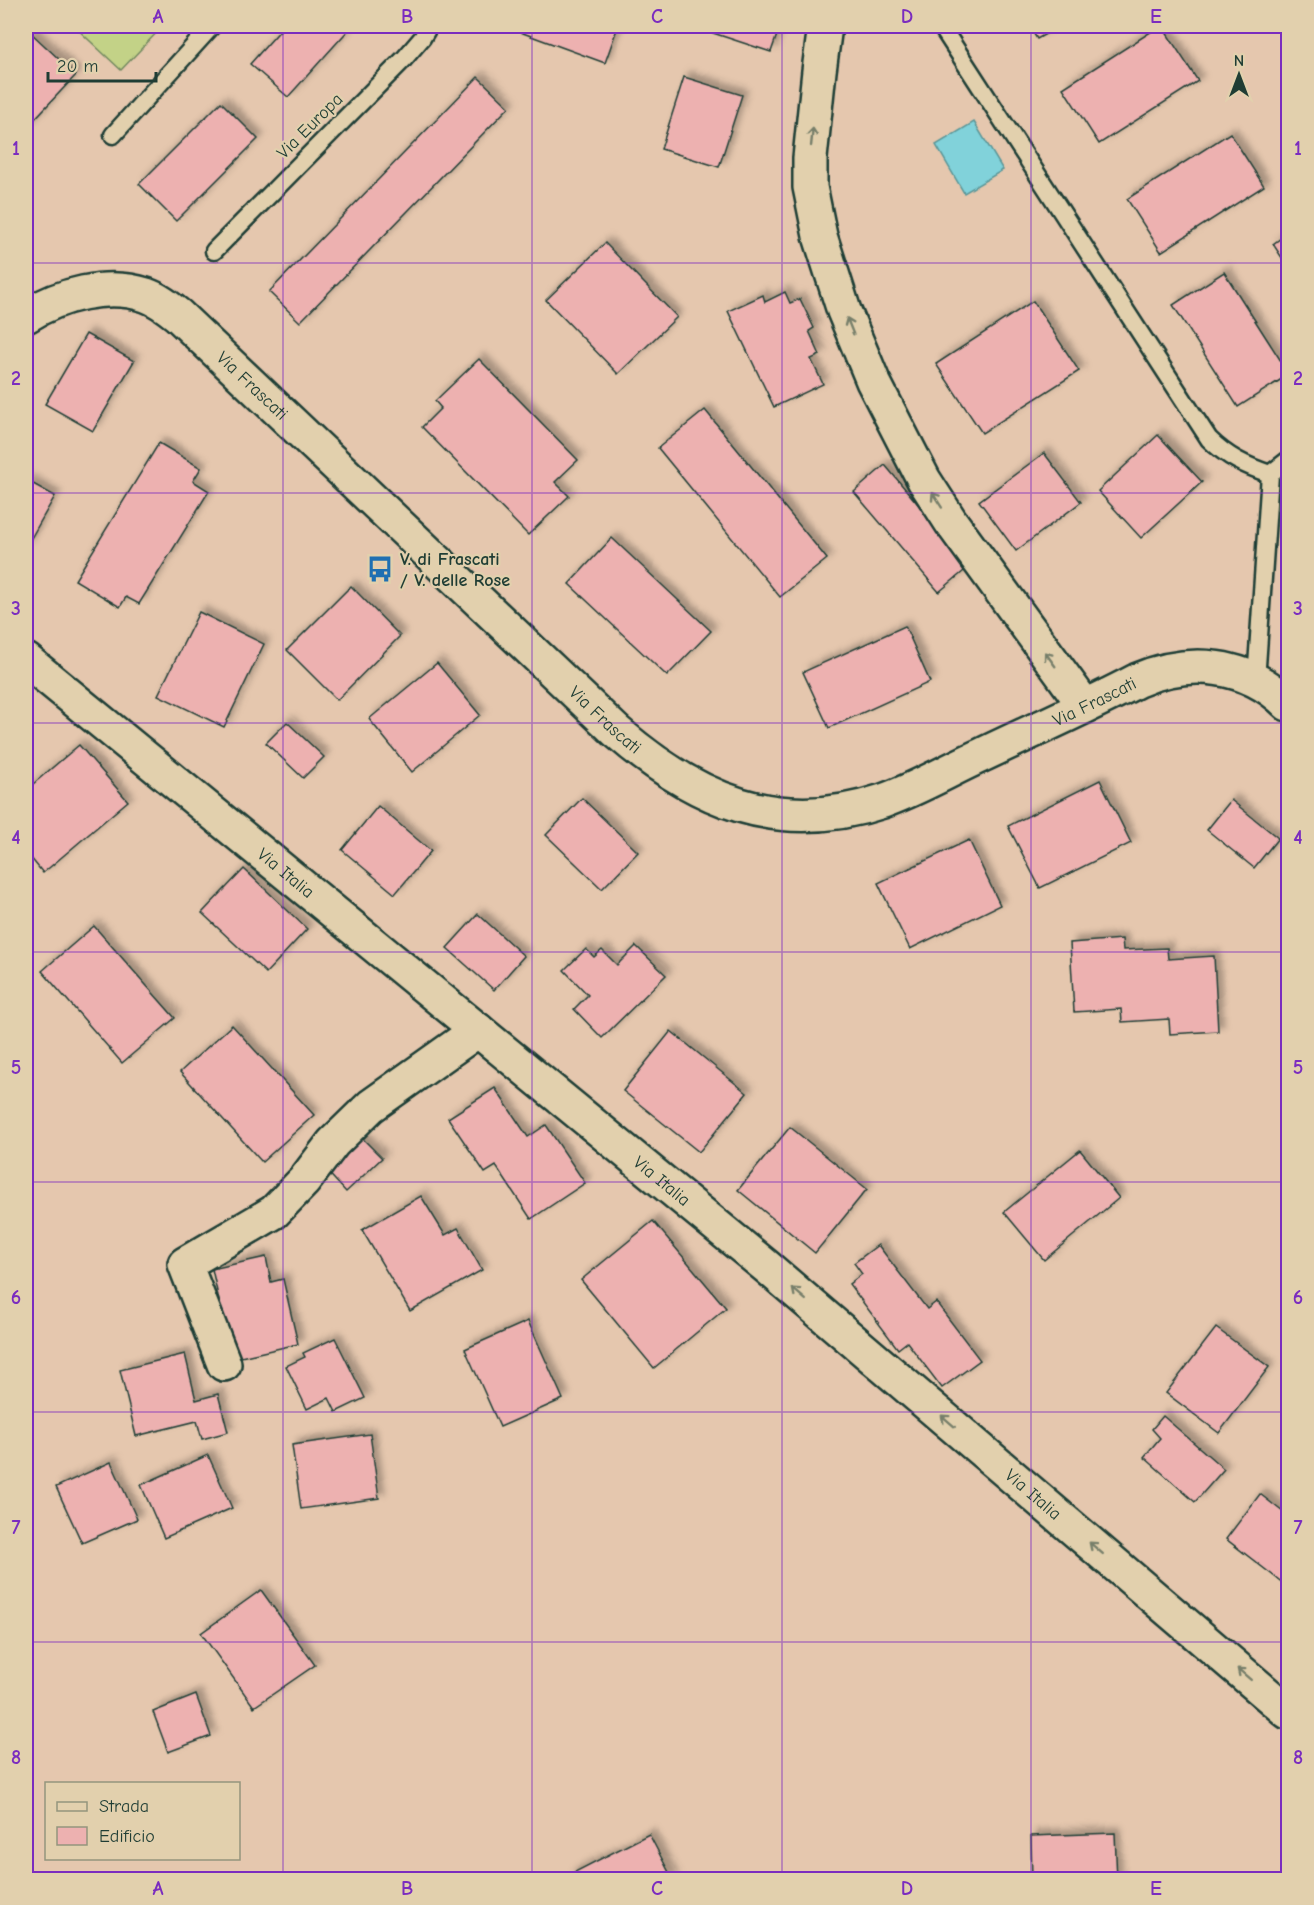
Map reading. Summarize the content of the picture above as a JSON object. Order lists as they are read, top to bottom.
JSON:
{
  "streets": {
    "street": ["Via Frascati", "Via Italia"],
    "lane": ["Via Europa"]
  },
  "one_way": ["Via Italia"],
  "places": {
    "bus stop": ["V. di Frascati / V. delle Rose"]
  },
  "legend": ["Strada", "Edificio"],
  "scale_bar": "20 m",
  "north": "top",
  "grid": {
    "columns": [
      "A",
      "B",
      "C",
      "D",
      "E"
    ],
    "rows": [
      "1",
      "2",
      "3",
      "4",
      "5",
      "6",
      "7",
      "8"
    ]
  }
}
